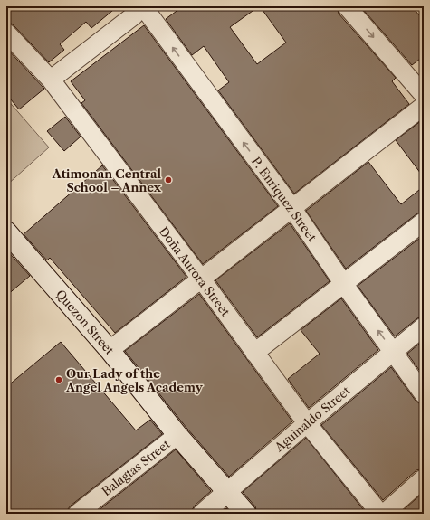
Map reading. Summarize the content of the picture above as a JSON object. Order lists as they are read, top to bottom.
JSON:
{
  "streets": {
    "main road": ["Quezon Street", "Aguinaldo Street"],
    "street": ["P. Enriquez Street", "Doña Aurora Street", "Balagtas Street"]
  },
  "crossings": [
    ["P. Enriquez Street", "Aguinaldo Street"],
    ["Doña Aurora Street", "Aguinaldo Street"],
    ["Quezon Street", "Aguinaldo Street"],
    ["Quezon Street", "Balagtas Street"]
  ],
  "one_way": ["P. Enriquez Street"],
  "places": ["Atimonan Central School – Annex", "Our Lady of the Angel Angels Academy"]
}
